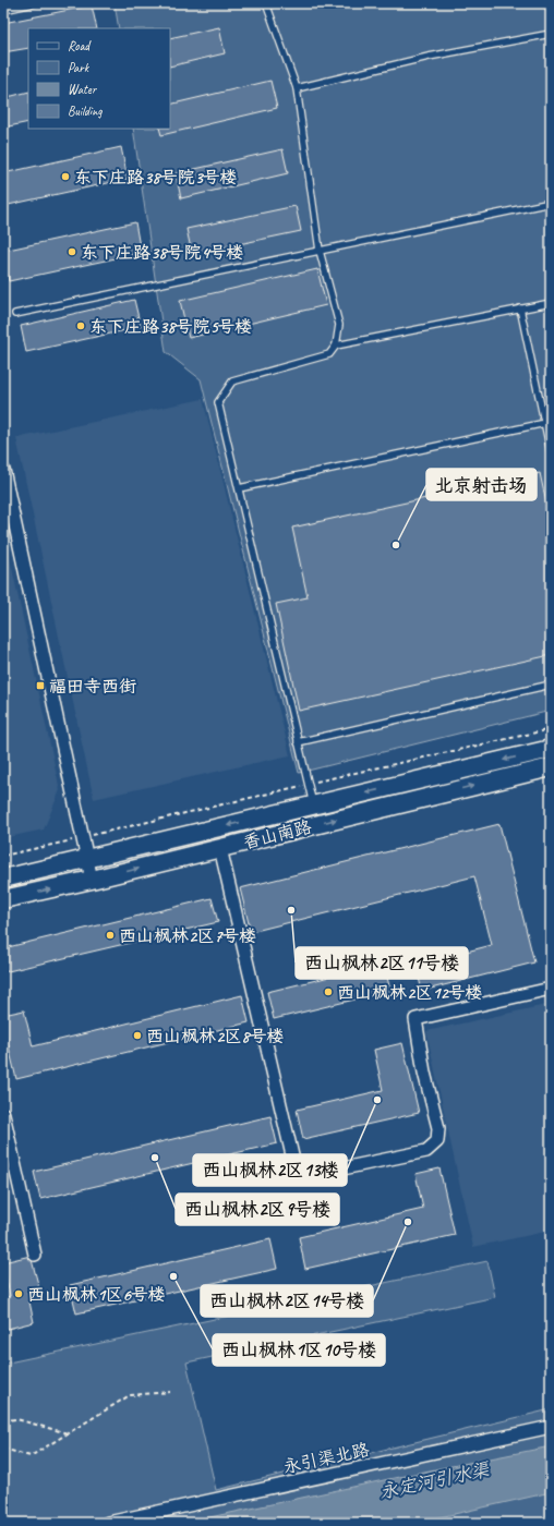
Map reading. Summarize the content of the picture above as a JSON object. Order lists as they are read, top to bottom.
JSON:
{
  "streets": {
    "main road": ["香山南路"],
    "street": ["永引渠北路"]
  },
  "water": ["永定河引水渠"],
  "places": {
    "other": [
      "东下庄路38号院3号楼",
      "东下庄路38号院4号楼",
      "东下庄路38号院5号楼",
      "北京射击场",
      "西山枫林2区11号楼",
      "西山枫林2区7号楼",
      "西山枫林2区12号楼",
      "西山枫林2区8号楼",
      "西山枫林2区13楼",
      "西山枫林2区9号楼",
      "西山枫林2区14号楼",
      "西山枫林1区10号楼",
      "西山枫林1区6号楼"
    ],
    "transit": ["福田寺西街"]
  },
  "legend": [
    "Road",
    "Park",
    "Water",
    "Building"
  ]
}
